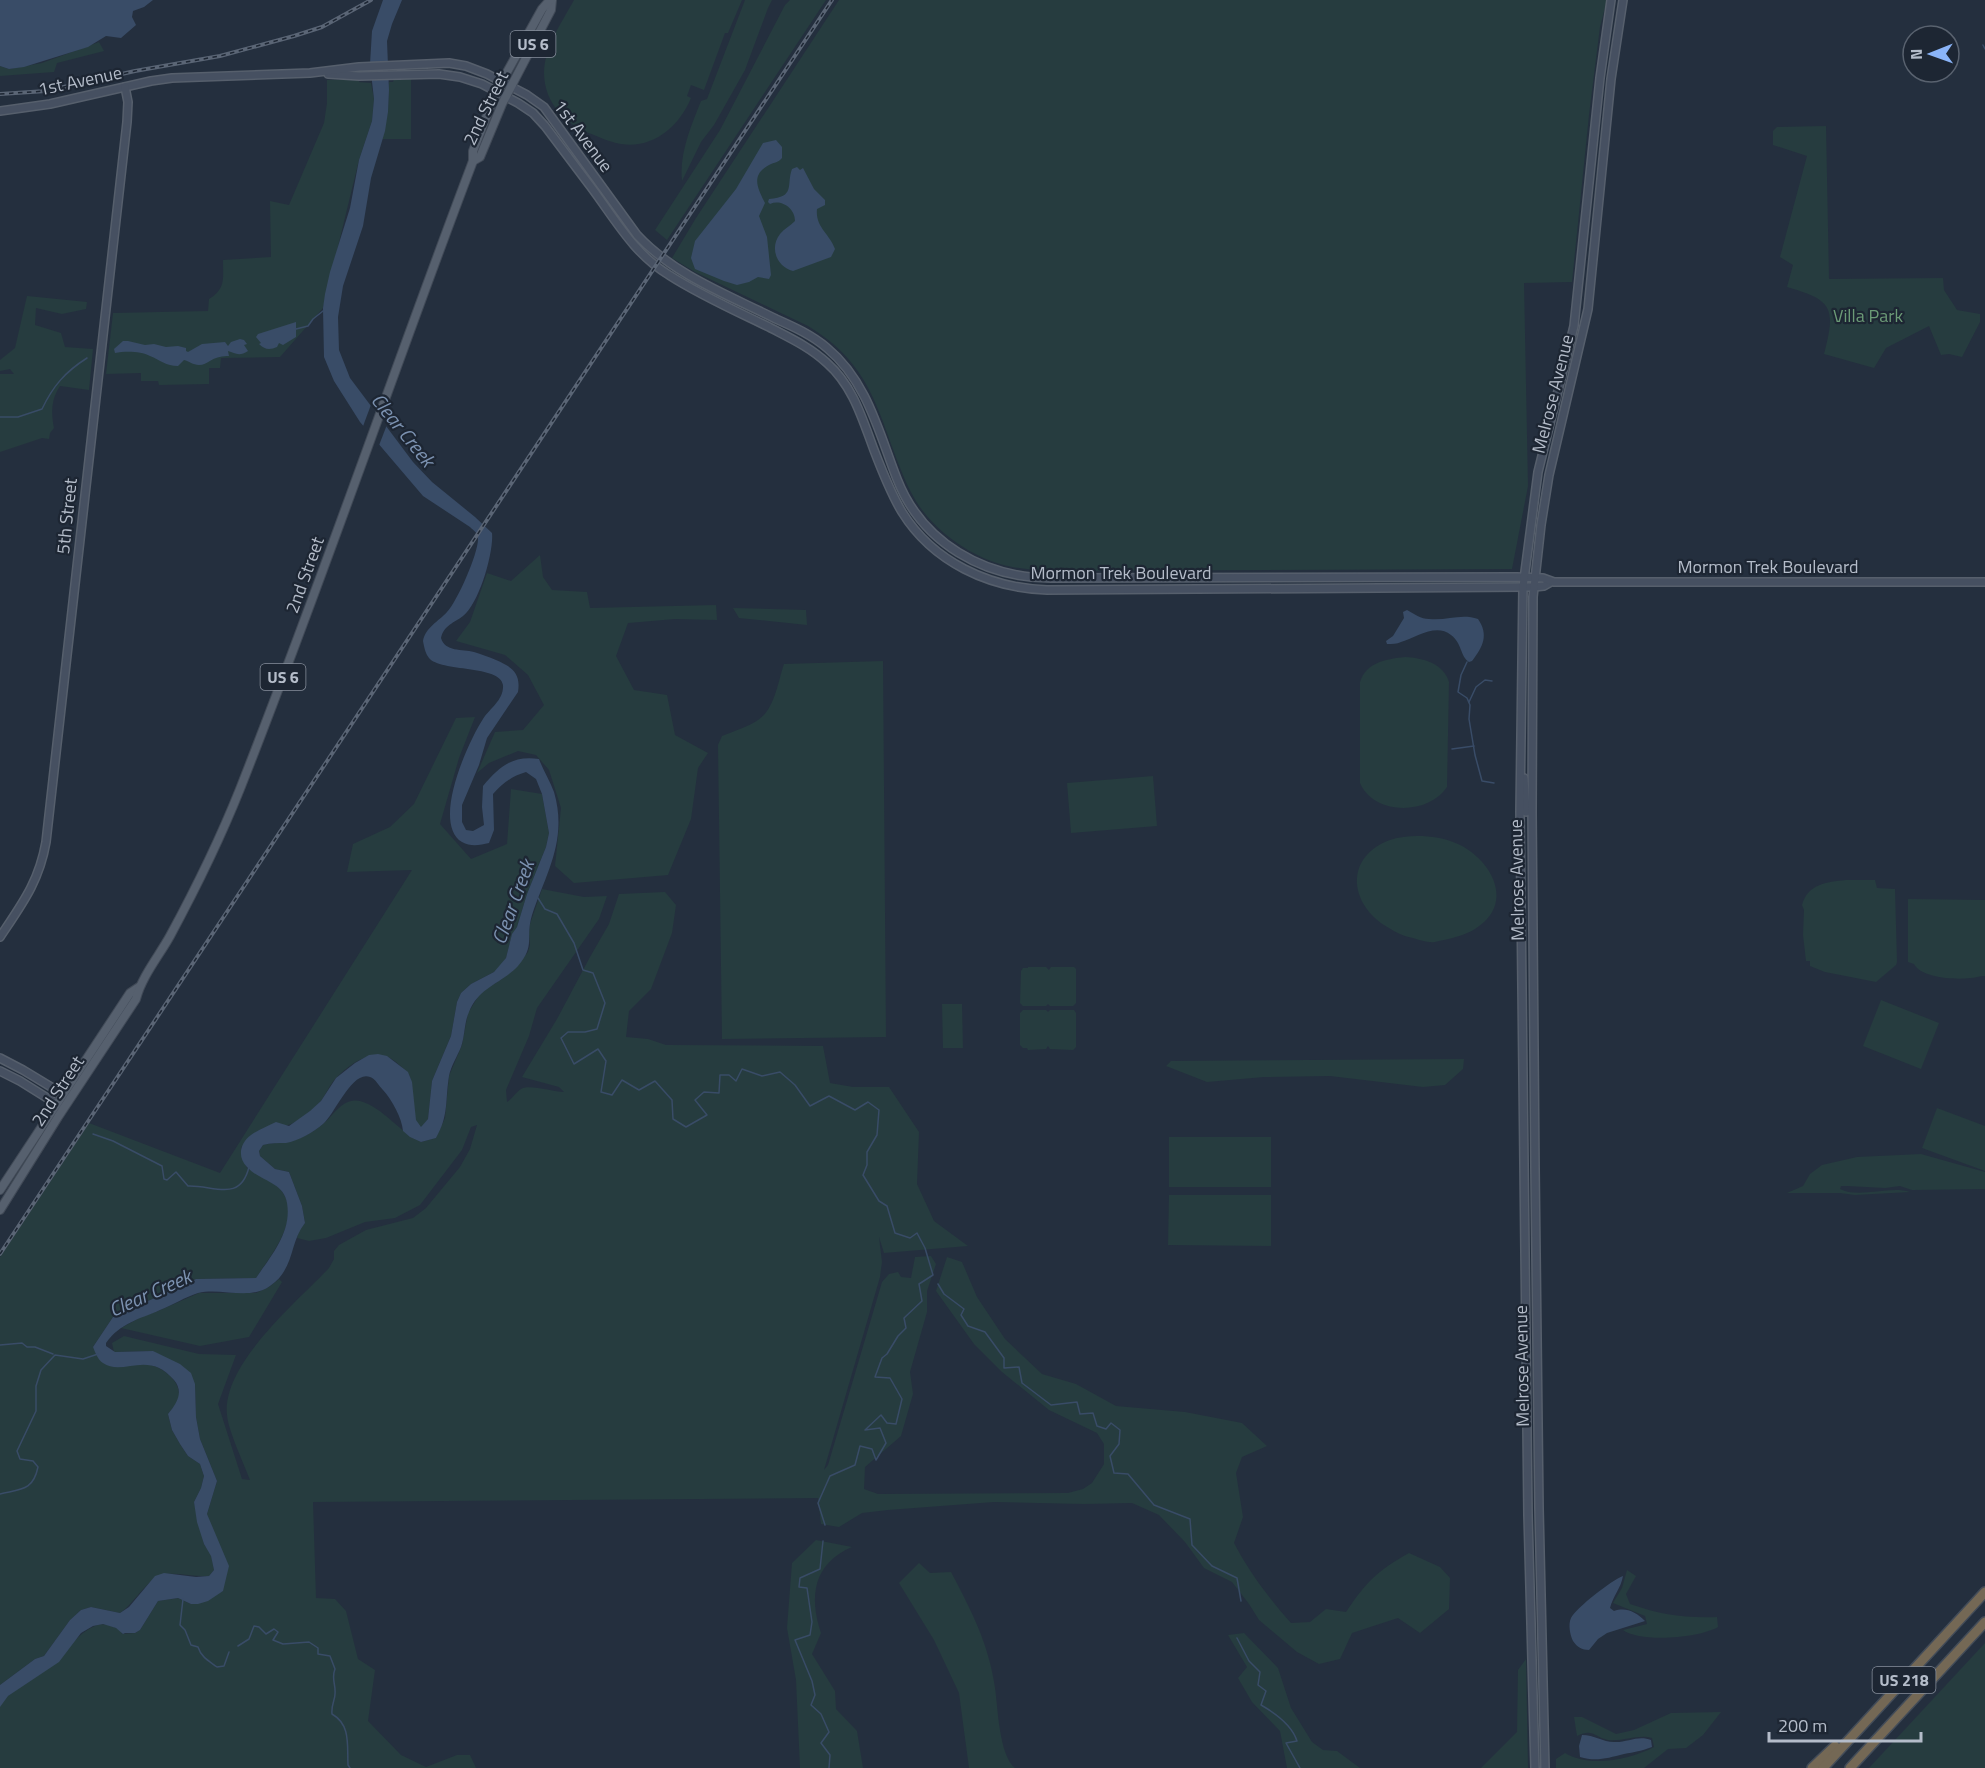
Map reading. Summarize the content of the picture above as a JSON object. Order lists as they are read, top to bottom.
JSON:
{
  "streets": {
    "highway": ["US 218"],
    "main road": [
      "US 6",
      "1st Avenue",
      "2nd Street",
      "Melrose Avenue",
      "5th Street",
      "Mormon Trek Boulevard"
    ]
  },
  "crossings": [
    ["1st Avenue", "2nd Street"],
    ["1st Avenue", "5th Street"],
    ["1st Avenue", "Mormon Trek Boulevard"],
    ["Melrose Avenue", "Mormon Trek Boulevard"]
  ],
  "water": ["Clear Creek"],
  "parks": ["Villa Park"],
  "scale_bar": "200 m",
  "north": "left"
}
